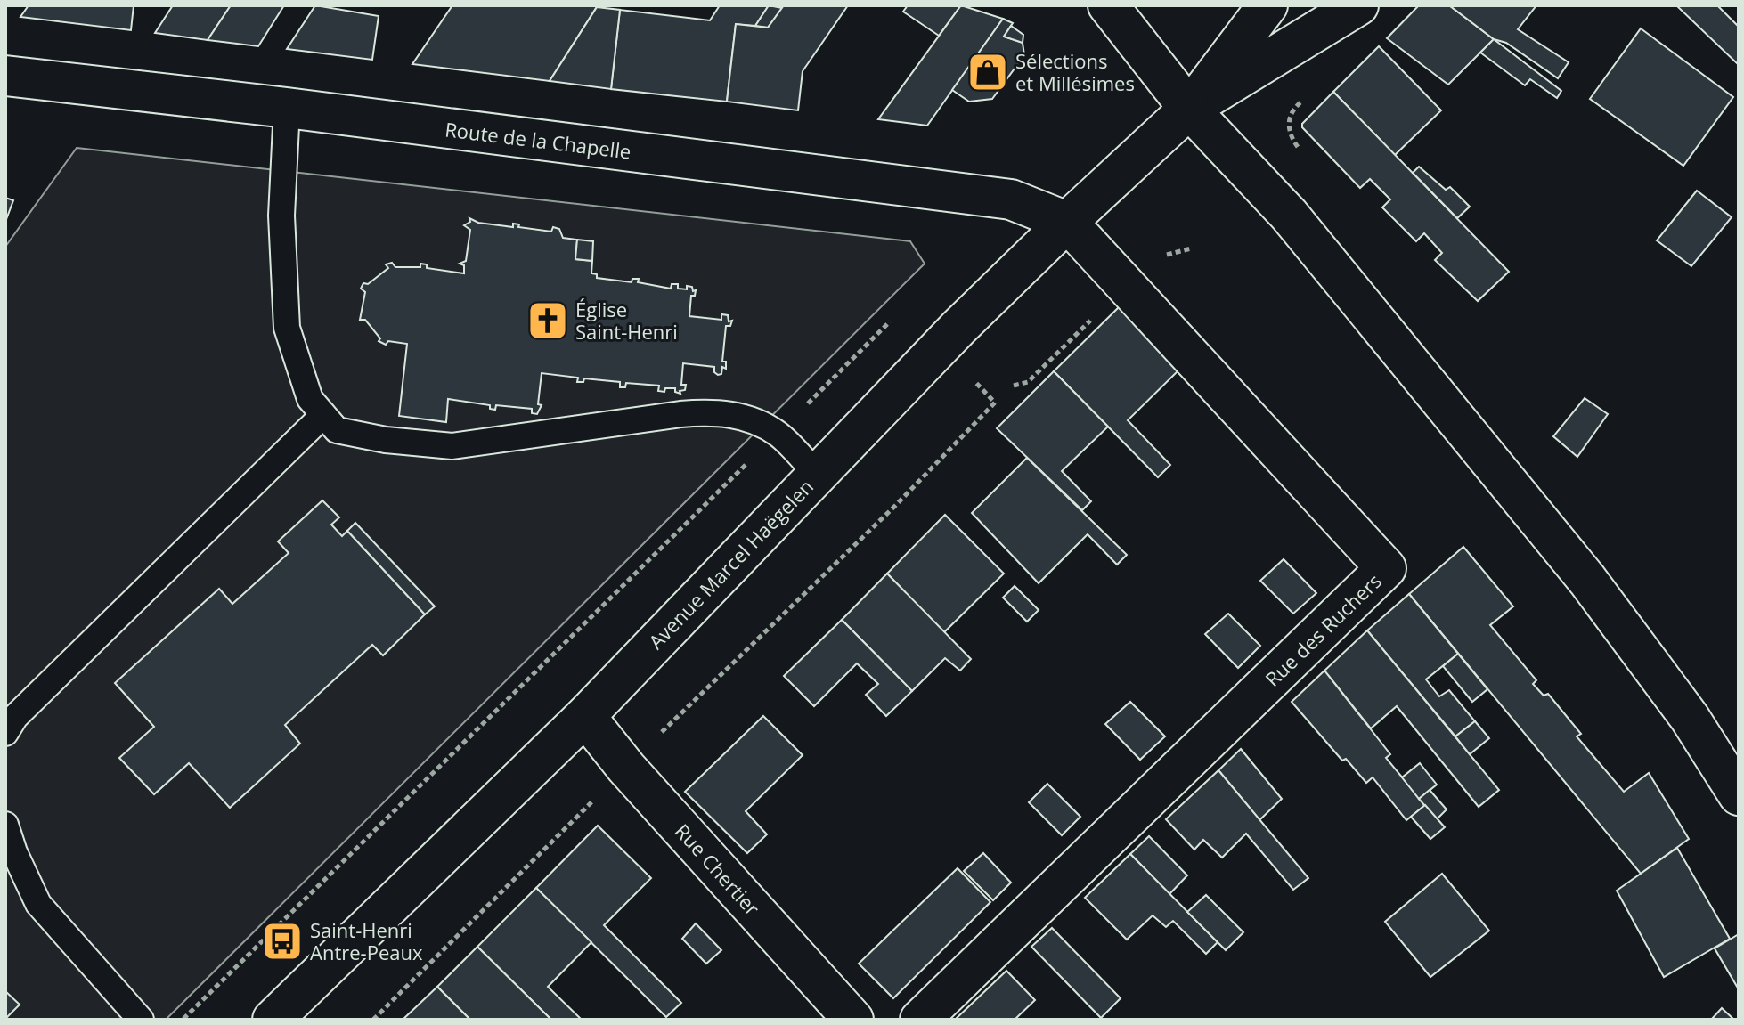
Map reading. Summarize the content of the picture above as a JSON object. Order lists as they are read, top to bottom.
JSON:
{
  "streets": {
    "main road": [
      "Route de la Chapelle",
      "Avenue Marcel Haëgelen",
      "Rue des Ruchers",
      "Rue Chertier"
    ]
  },
  "crossings": [
    ["Route de la Chapelle", "Avenue Marcel Haëgelen"],
    ["Route de la Chapelle", "Rue des Ruchers"],
    ["Avenue Marcel Haëgelen", "Rue des Ruchers"],
    ["Avenue Marcel Haëgelen", "Rue Chertier"]
  ],
  "places": {
    "shop": ["Sélections et Millésimes"],
    "church": ["Église Saint-Henri"],
    "bus stop": ["Saint-Henri Antre-Peaux"]
  }
}
